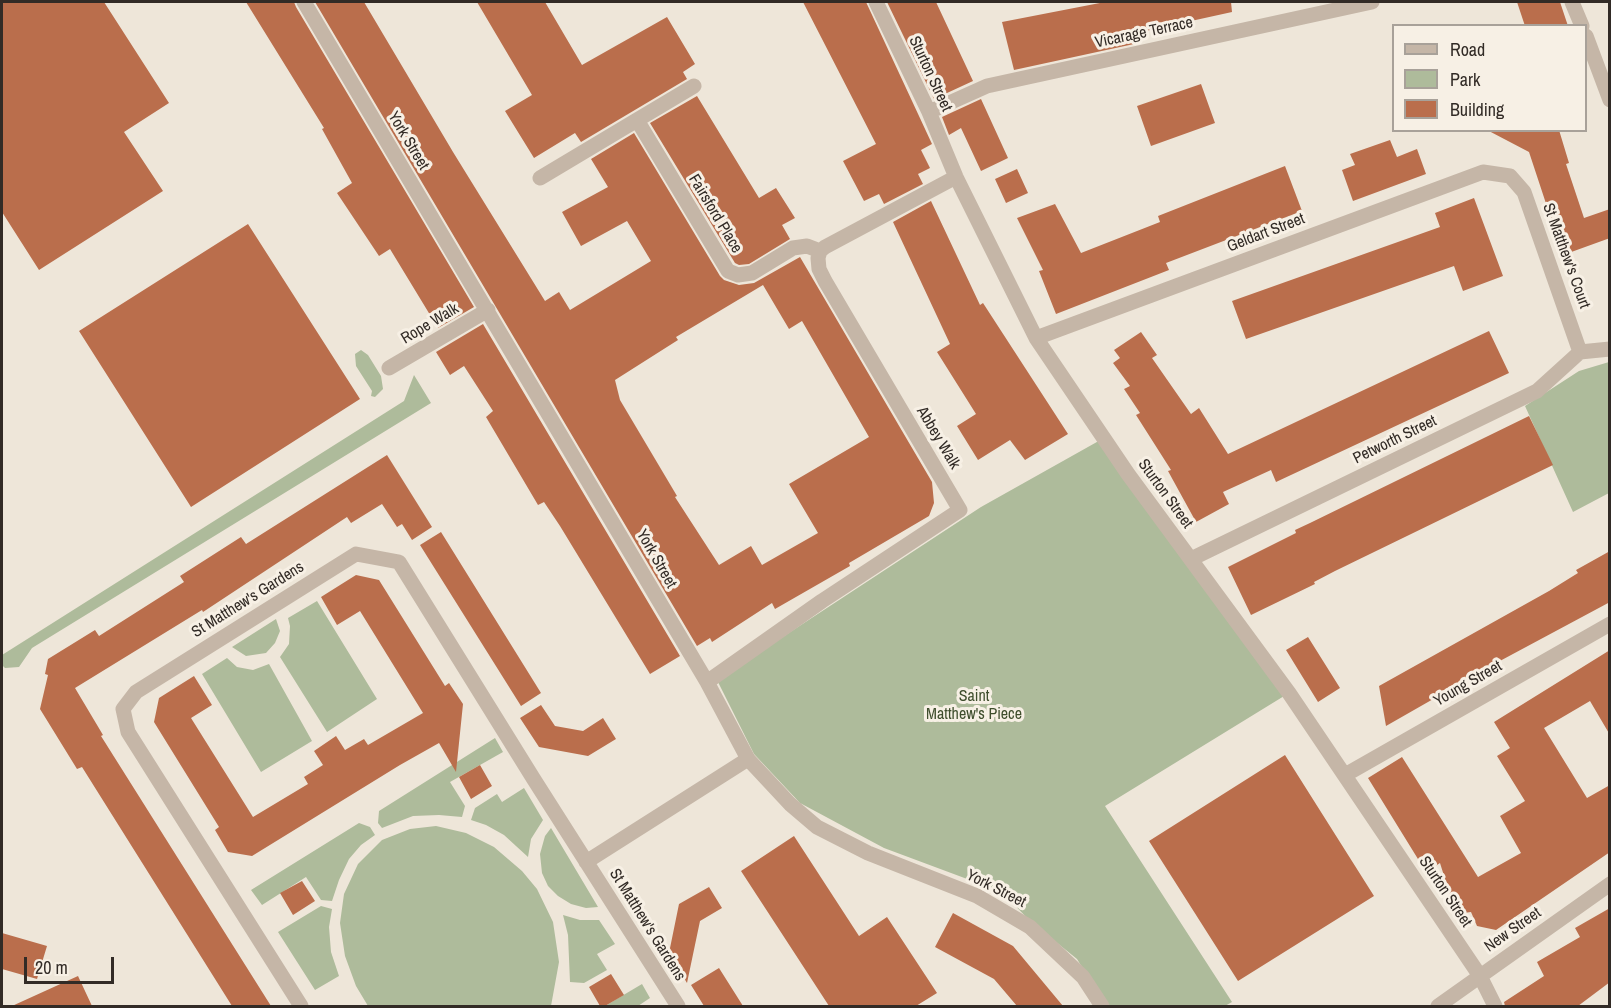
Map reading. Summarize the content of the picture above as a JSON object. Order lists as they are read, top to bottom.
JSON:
{
  "streets": {
    "street": [
      "Vicarage Terrace",
      "Sturton Street",
      "York Street",
      "Fairsford Place",
      "Geldart Street",
      "St Matthew's Court",
      "Rope Walk",
      "Abbey Walk",
      "Petworth Street",
      "St Matthew's Gardens",
      "Young Street",
      "New Street"
    ]
  },
  "crossings": [
    ["Vicarage Terrace", "Sturton Street"],
    ["Sturton Street", "Geldart Street"],
    ["Sturton Street", "Petworth Street"],
    ["Sturton Street", "Young Street"],
    ["Sturton Street", "New Street"],
    ["York Street", "Rope Walk"],
    ["York Street", "Abbey Walk"],
    ["York Street", "St Matthew's Gardens"],
    ["Fairsford Place", "Abbey Walk"],
    ["Geldart Street", "St Matthew's Court"],
    ["St Matthew's Court", "Petworth Street"]
  ],
  "parks": ["Saint Matthew's Piece"],
  "legend": ["Road", "Park", "Building"],
  "scale_bar": "20 m"
}
